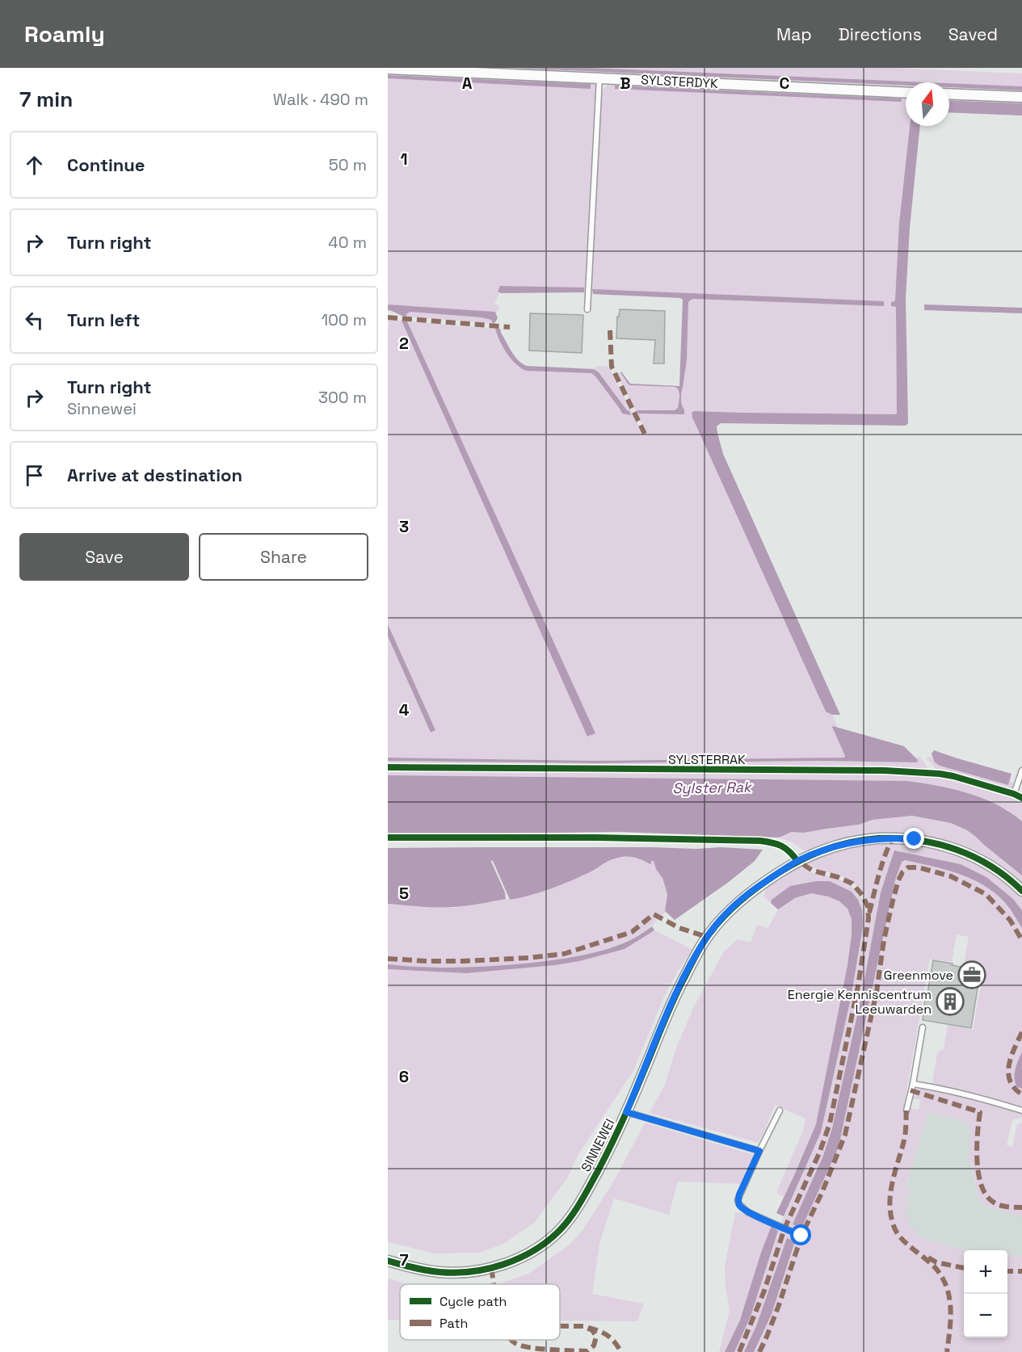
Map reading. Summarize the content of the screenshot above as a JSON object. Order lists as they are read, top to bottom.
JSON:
{
  "streets": {
    "street": ["SYLSTERDYK", "SINNEWEI"],
    "cycle path": ["SYLSTERRAK"]
  },
  "water": ["Sylster Rak"],
  "places": {
    "office": ["Greenmove"],
    "building": ["Energie Kenniscentrum Leeuwarden"]
  },
  "legend": ["Cycle path", "Path"],
  "north": "top",
  "page": {
    "header": "Roamly",
    "nav": ["Map", "Directions", "Saved"],
    "heading": ["7 min", "Walk · 490 m"],
    "list": [
      ["Continue", "50 m"],
      ["Turn right", "40 m"],
      ["Turn left", "100 m"],
      ["Turn right", "Sinnewei", "300 m"],
      "Arrive at destination"
    ],
    "buttons": ["Save", "Share"],
    "map_buttons": ["+", "−"]
  },
  "grid": {
    "columns": ["A", "B", "C"],
    "rows": [
      "1",
      "2",
      "3",
      "4",
      "5",
      "6",
      "7"
    ]
  }
}
